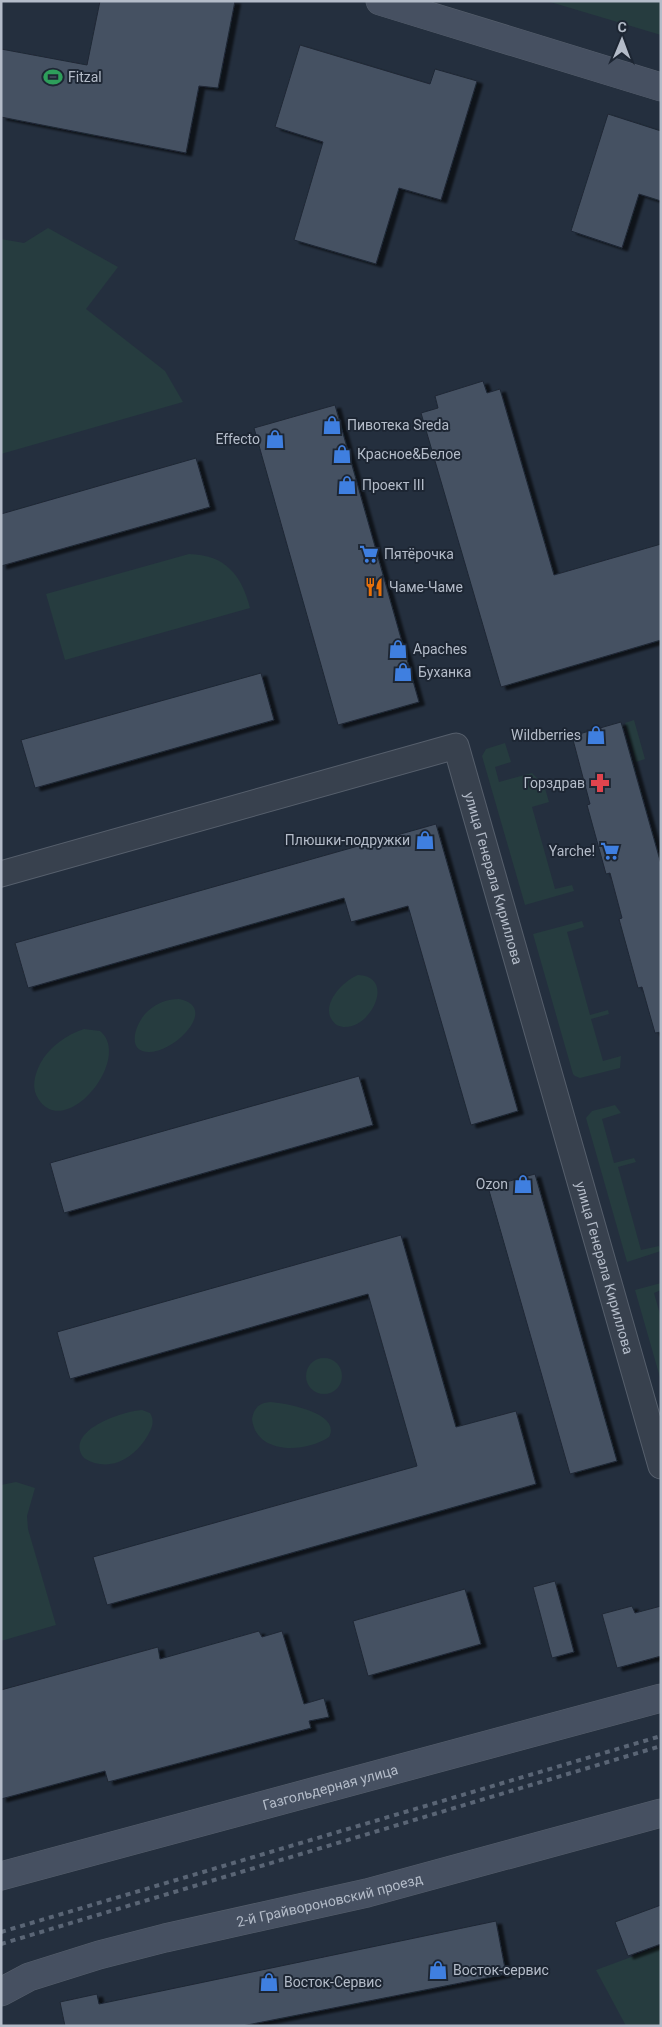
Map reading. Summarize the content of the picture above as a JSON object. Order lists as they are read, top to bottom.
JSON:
{
  "streets": {
    "street": ["улица Генерала Кириллова", "Газгольдерная улица", "2-й Грайвороновский проезд"]
  },
  "places": {
    "sports": ["Fitzal"],
    "shop": [
      "Пивотека Sreda",
      "Effecto",
      "Красное&Белое",
      "Проект III",
      "Apaches",
      "Буханка",
      "Wildberries",
      "Плюшки-подружки",
      "Ozon",
      "Восток-сервис",
      "Восток-Сервис"
    ],
    "supermarket": ["Пятёрочка", "Yarche!"],
    "restaurant": ["Чаме-Чаме"],
    "pharmacy": ["Горздрав"]
  },
  "north": "top"
}
